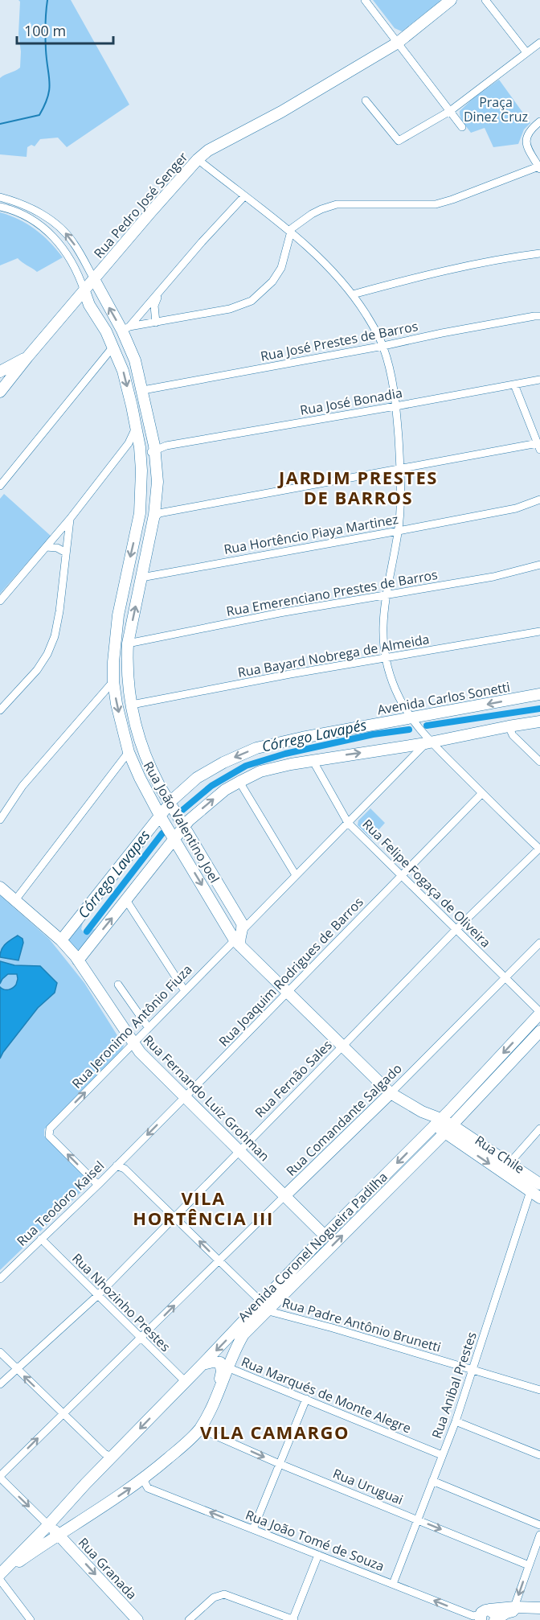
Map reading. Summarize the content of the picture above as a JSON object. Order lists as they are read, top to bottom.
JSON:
{
  "streets": {
    "street": [
      "Rua Pedro José Senger",
      "Rua José Prestes de Barros",
      "Rua José Bonadia",
      "Rua Hortêncio Piaya Martinez",
      "Rua Emerenciano Prestes de Barros",
      "Rua Bayard Nobrega de Almeida",
      "Avenida Carlos Sonetti",
      "Rua João Valentino Joel",
      "Rua Felipe Fogaça de Oliveira",
      "Rua Joaquim Rodrigues de Barros",
      "Rua Jeronimo Antônio Fiuza",
      "Rua Fernão Sales",
      "Rua Fernando Luiz Grohman",
      "Rua Comandante Salgado",
      "Rua Chile",
      "Rua Teodoro Kaisel",
      "Avenida Coronel Nogueira Padilha",
      "Rua Nhozinho Prestes",
      "Rua Padre Antônio Brunetti",
      "Rua Anibal Prestes",
      "Rua Marqués de Monte Alegre",
      "Rua Uruguai",
      "Rua João Tomé de Souza",
      "Rua Granada"
    ]
  },
  "crossings": [
    ["Rua Pedro José Senger", "Rua João Valentino Joel"],
    ["Rua José Prestes de Barros", "Rua João Valentino Joel"],
    ["Rua José Bonadia", "Rua João Valentino Joel"],
    ["Rua Hortêncio Piaya Martinez", "Rua João Valentino Joel"],
    ["Rua Emerenciano Prestes de Barros", "Rua João Valentino Joel"],
    ["Rua Bayard Nobrega de Almeida", "Rua João Valentino Joel"],
    ["Avenida Carlos Sonetti", "Rua João Valentino Joel"],
    ["Avenida Carlos Sonetti", "Rua Fernando Luiz Grohman"],
    ["Rua João Valentino Joel", "Rua Joaquim Rodrigues de Barros"],
    ["Rua João Valentino Joel", "Rua Jeronimo Antônio Fiuza"],
    ["Rua João Valentino Joel", "Rua Fernão Sales"],
    ["Rua João Valentino Joel", "Rua Comandante Salgado"],
    ["Rua João Valentino Joel", "Avenida Coronel Nogueira Padilha"],
    ["Rua Felipe Fogaça de Oliveira", "Rua Joaquim Rodrigues de Barros"],
    ["Rua Felipe Fogaça de Oliveira", "Rua Jeronimo Antônio Fiuza"],
    ["Rua Felipe Fogaça de Oliveira", "Rua Fernão Sales"],
    ["Rua Felipe Fogaça de Oliveira", "Rua Comandante Salgado"],
    ["Rua Felipe Fogaça de Oliveira", "Avenida Coronel Nogueira Padilha"],
    ["Rua Joaquim Rodrigues de Barros", "Rua Fernando Luiz Grohman"],
    ["Rua Joaquim Rodrigues de Barros", "Rua Teodoro Kaisel"],
    ["Rua Jeronimo Antônio Fiuza", "Rua Fernando Luiz Grohman"],
    ["Rua Jeronimo Antônio Fiuza", "Rua Teodoro Kaisel"],
    ["Rua Fernão Sales", "Rua Fernando Luiz Grohman"],
    ["Rua Fernão Sales", "Rua Nhozinho Prestes"],
    ["Rua Fernando Luiz Grohman", "Rua Comandante Salgado"],
    ["Rua Fernando Luiz Grohman", "Avenida Coronel Nogueira Padilha"],
    ["Rua Comandante Salgado", "Rua Nhozinho Prestes"],
    ["Rua Chile", "Avenida Coronel Nogueira Padilha"],
    ["Rua Chile", "Rua Anibal Prestes"],
    ["Rua Teodoro Kaisel", "Rua Nhozinho Prestes"],
    ["Avenida Coronel Nogueira Padilha", "Rua Nhozinho Prestes"],
    ["Avenida Coronel Nogueira Padilha", "Rua Padre Antônio Brunetti"],
    ["Avenida Coronel Nogueira Padilha", "Rua Marqués de Monte Alegre"],
    ["Avenida Coronel Nogueira Padilha", "Rua Uruguai"],
    ["Avenida Coronel Nogueira Padilha", "Rua João Tomé de Souza"],
    ["Avenida Coronel Nogueira Padilha", "Rua Granada"],
    ["Rua Padre Antônio Brunetti", "Rua Anibal Prestes"],
    ["Rua Anibal Prestes", "Rua Marqués de Monte Alegre"],
    ["Rua Anibal Prestes", "Rua Uruguai"],
    ["Rua Anibal Prestes", "Rua João Tomé de Souza"]
  ],
  "one_way": ["Rua João Tomé de Souza"],
  "districts": ["JARDIM PRESTES DE BARROS", "VILA HORTÊNCIA III", "VILA CAMARGO"],
  "water": ["Córrego Lavapés", "Córrego Lavapes"],
  "parks": ["Praça Dinez Cruz"],
  "scale_bar": "100 m"
}
